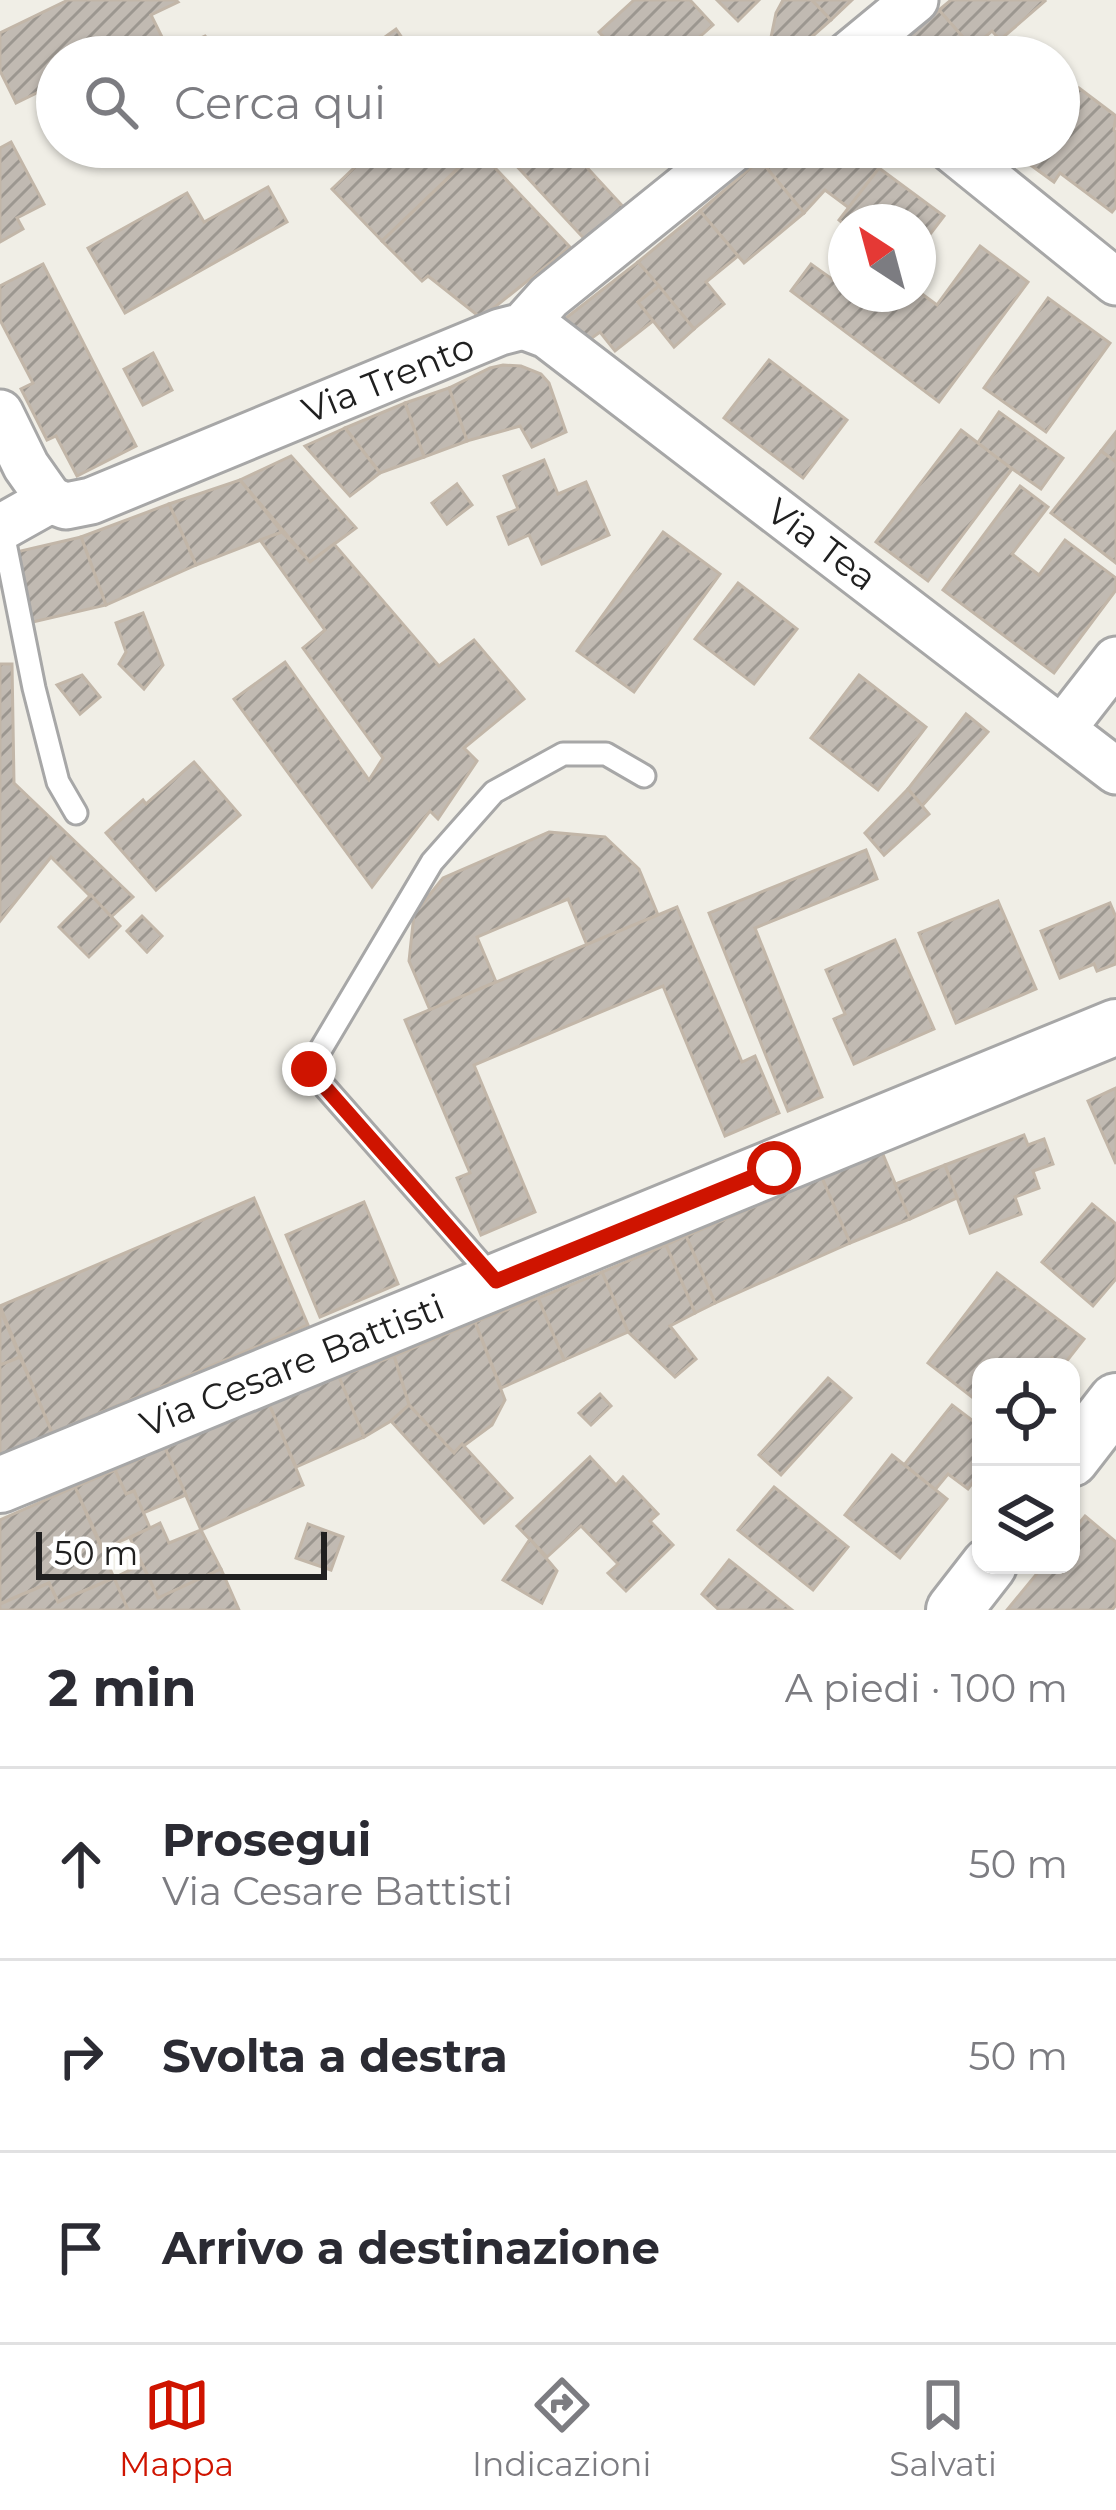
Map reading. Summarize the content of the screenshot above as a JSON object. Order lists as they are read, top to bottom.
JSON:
{
  "streets": {
    "street": ["Via Trento", "Via Tea", "Via Cesare Battisti"]
  },
  "crossings": [
    ["Via Trento", "Via Tea"]
  ],
  "scale_bar": "50 m",
  "north": "top left",
  "page": {
    "search": "Cerca qui",
    "scale": "50 m",
    "heading": ["2 min", "A piedi · 100 m"],
    "list": [
      ["Prosegui", "Via Cesare Battisti", "50 m"],
      ["Svolta a destra", "50 m"],
      "Arrivo a destinazione"
    ],
    "nav": ["Mappa", "Indicazioni", "Salvati"]
  }
}
